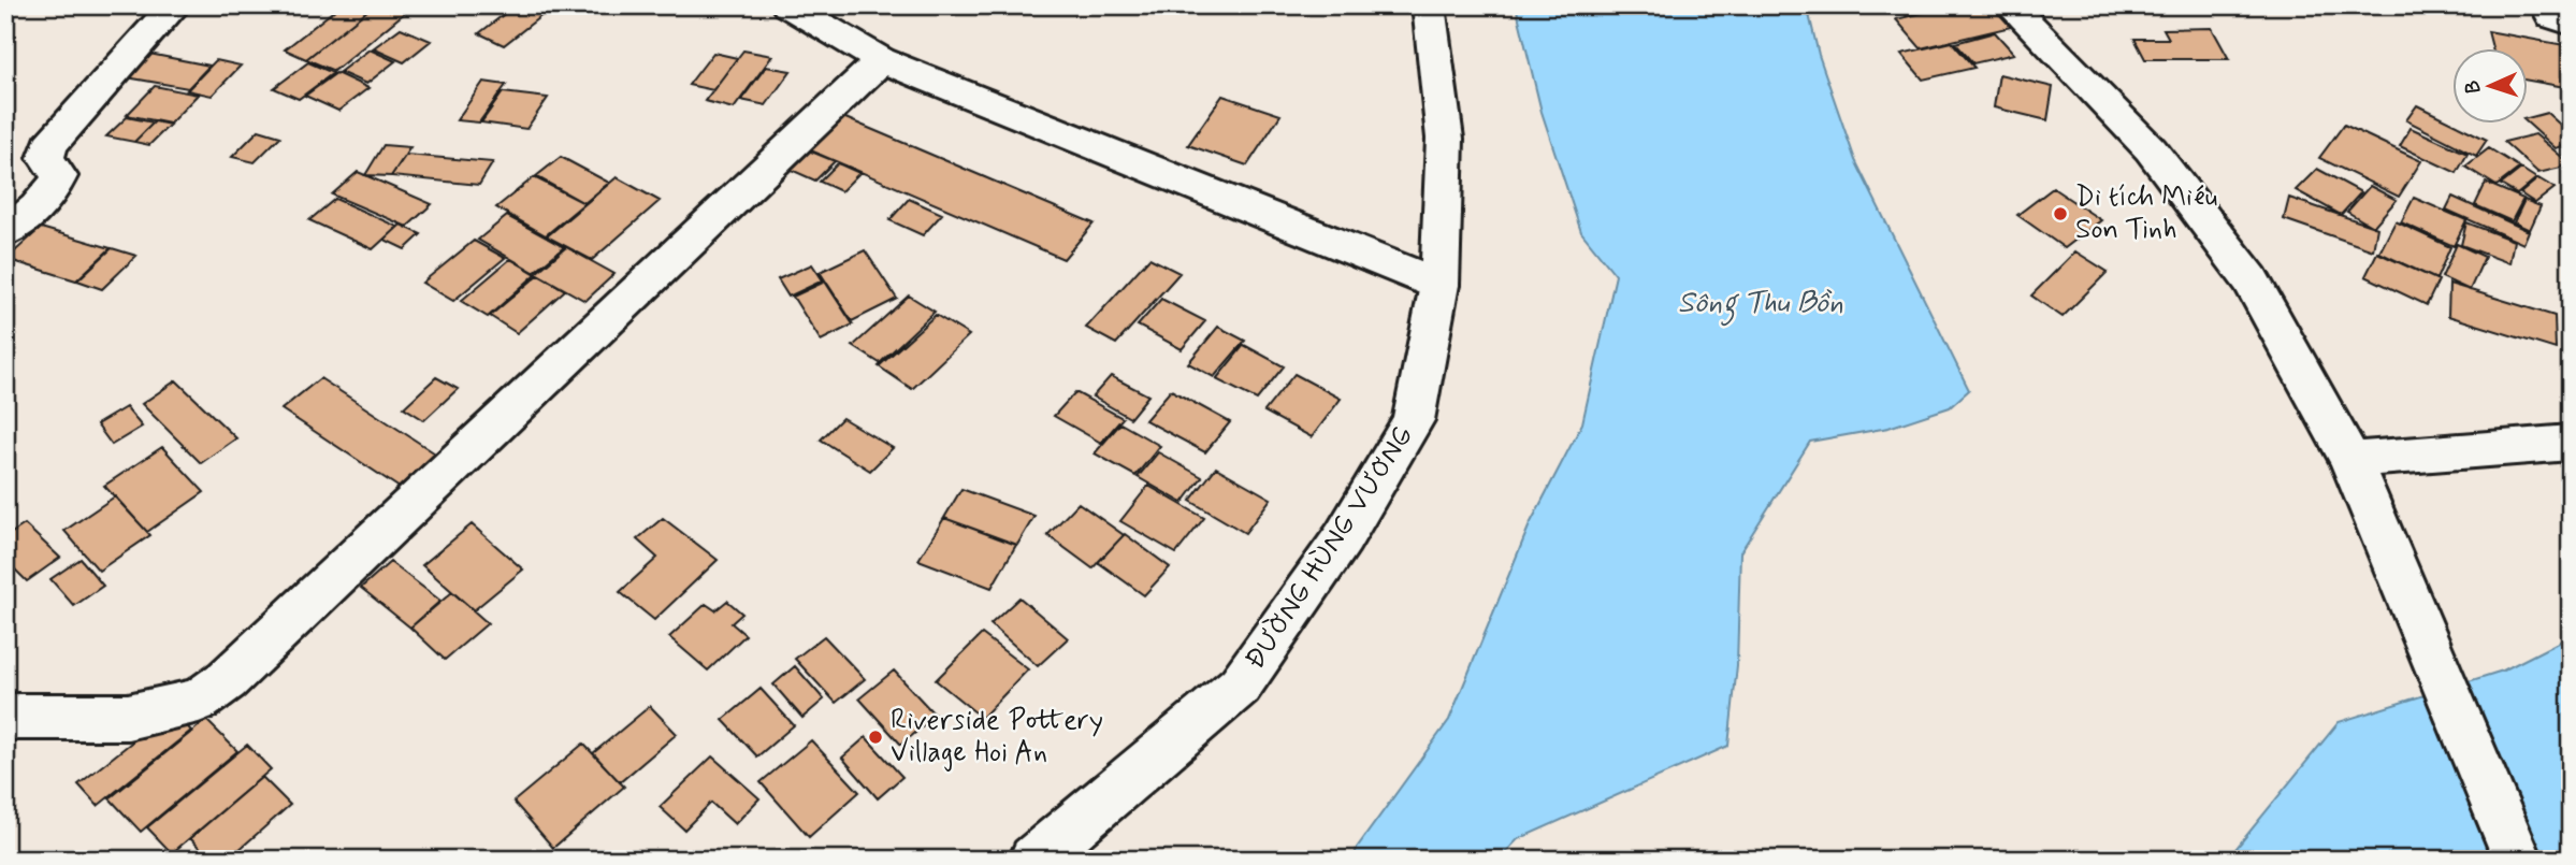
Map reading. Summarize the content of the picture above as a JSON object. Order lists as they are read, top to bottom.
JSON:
{
  "streets": {
    "street": ["ĐƯỜNG HÙNG VƯƠNG"]
  },
  "water": ["Sông Thu Bồn"],
  "places": ["Di tích Miéu Son Tinh", "Riverside Pottery Village Hoi An"],
  "north": "left"
}
